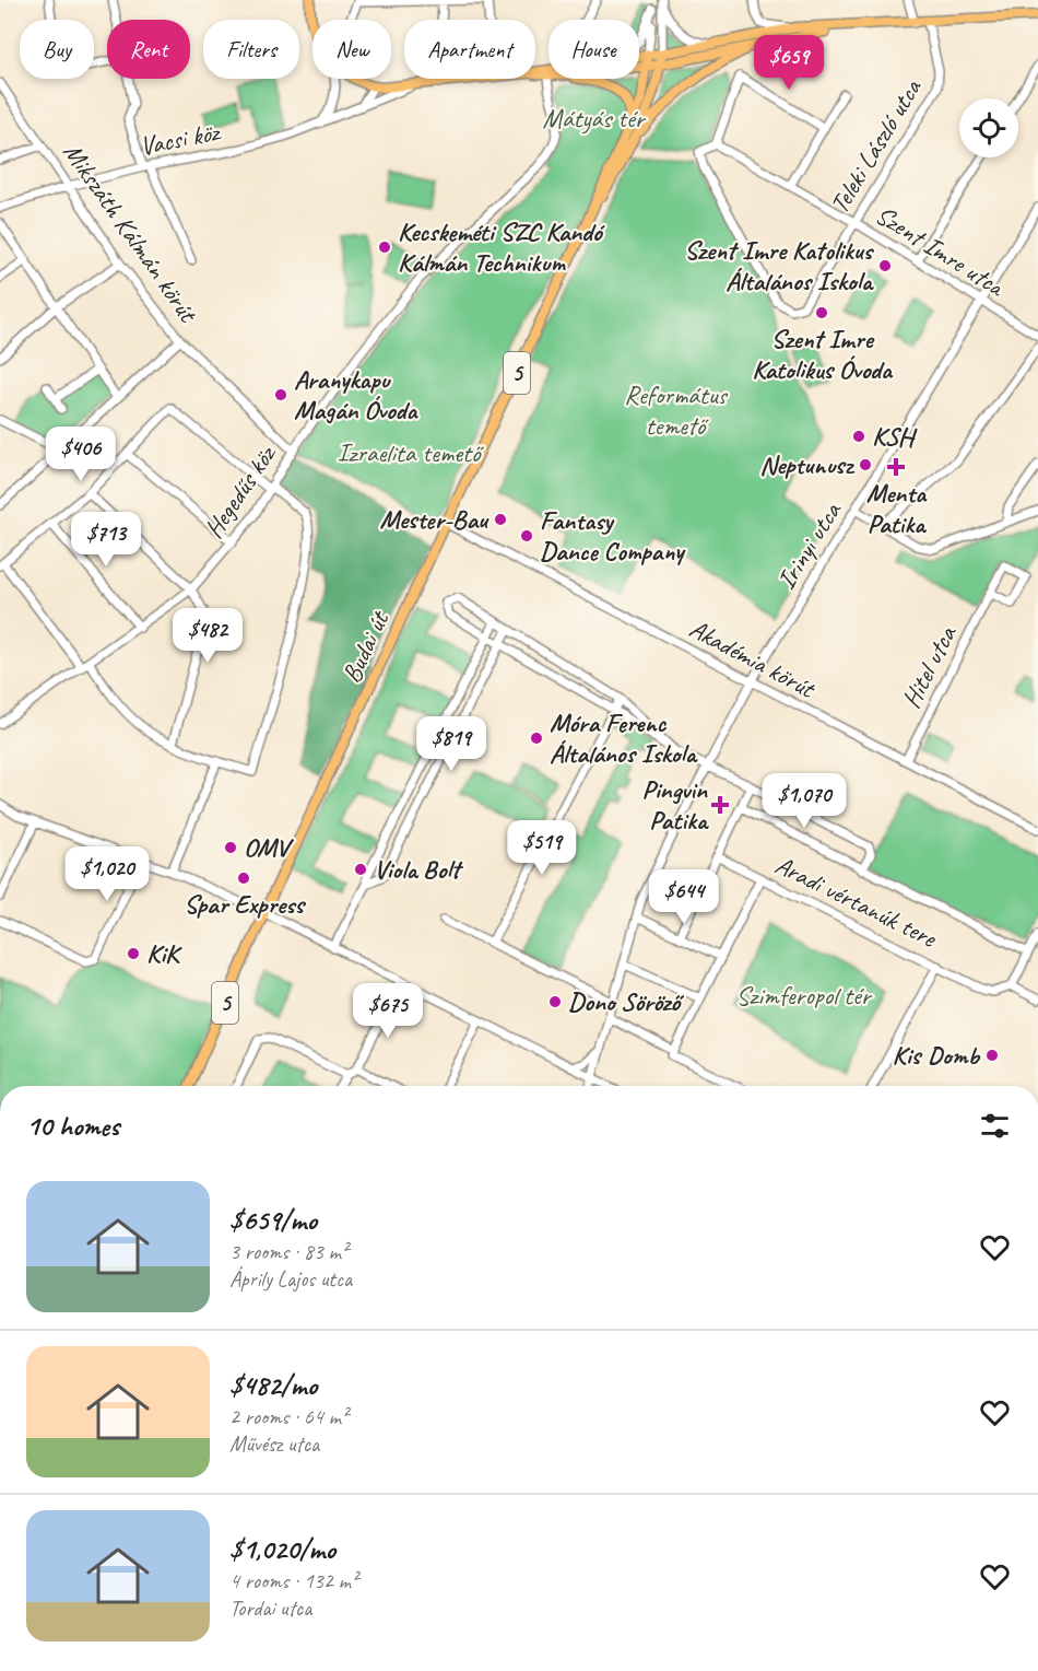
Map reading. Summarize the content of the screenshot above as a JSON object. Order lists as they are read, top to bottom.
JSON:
{
  "streets": {
    "main road": ["5", "Budai út"],
    "street": [
      "Vacsi köz",
      "Teleki László utca",
      "Mikszáth Kálmán körút",
      "Szent Imre utca",
      "Hegedűs köz",
      "Irinyi utca",
      "Akadémia körút",
      "Hitel utca",
      "Aradi vértanúk tere"
    ]
  },
  "crossings": [
    ["Vacsi köz", "Mikszáth Kálmán körút"],
    ["Teleki László utca", "Szent Imre utca"],
    ["Teleki László utca", "5"],
    ["Mikszáth Kálmán körút", "Hegedűs köz"],
    ["Szent Imre utca", "Irinyi utca"],
    ["5", "Budai út"],
    ["Irinyi utca", "Akadémia körút"],
    ["Irinyi utca", "Aradi vértanúk tere"],
    ["Budai út", "Akadémia körút"],
    ["Akadémia körút", "Hitel utca"]
  ],
  "parks": [
    "Mátyás tér",
    "Református temető",
    "Izraelita temető",
    "Szimferopol tér"
  ],
  "places": {
    "other": [
      "Kecskeméti SZC Kandó Kálmán Technikum",
      "Szent Imre Katolikus Általános Iskola",
      "Szent Imre Katolikus Óvoda",
      "Aranykapu Magán Óvoda",
      "KSH",
      "Neptunusz",
      "Mester-Bau",
      "Fantasy Dance Company",
      "Móra Ferenc Általános Iskola",
      "OMV",
      "Viola Bolt",
      "Spar Express",
      "KiK",
      "Dono Söröző",
      "Kis Domb"
    ],
    "health": ["Menta Patika", "Pingvin Patika"]
  },
  "page": {
    "chip": [
      "Buy",
      "Rent",
      "Filters",
      "New",
      "Apartment",
      "House"
    ],
    "price": [
      "$659",
      "$406",
      "$713",
      "$482",
      "$819",
      "$1,070",
      "$519",
      "$1,020",
      "$644",
      "$675"
    ],
    "heading": "10 homes",
    "list": [
      {
        "name": "$659/mo",
        "note": "3 rooms · 83 m² · Áprily Lajos utca"
      },
      {
        "name": "$482/mo",
        "note": "2 rooms · 64 m² · Művész utca"
      },
      {
        "name": "$1,020/mo",
        "note": "4 rooms · 132 m² · Tordai utca"
      }
    ]
  }
}
